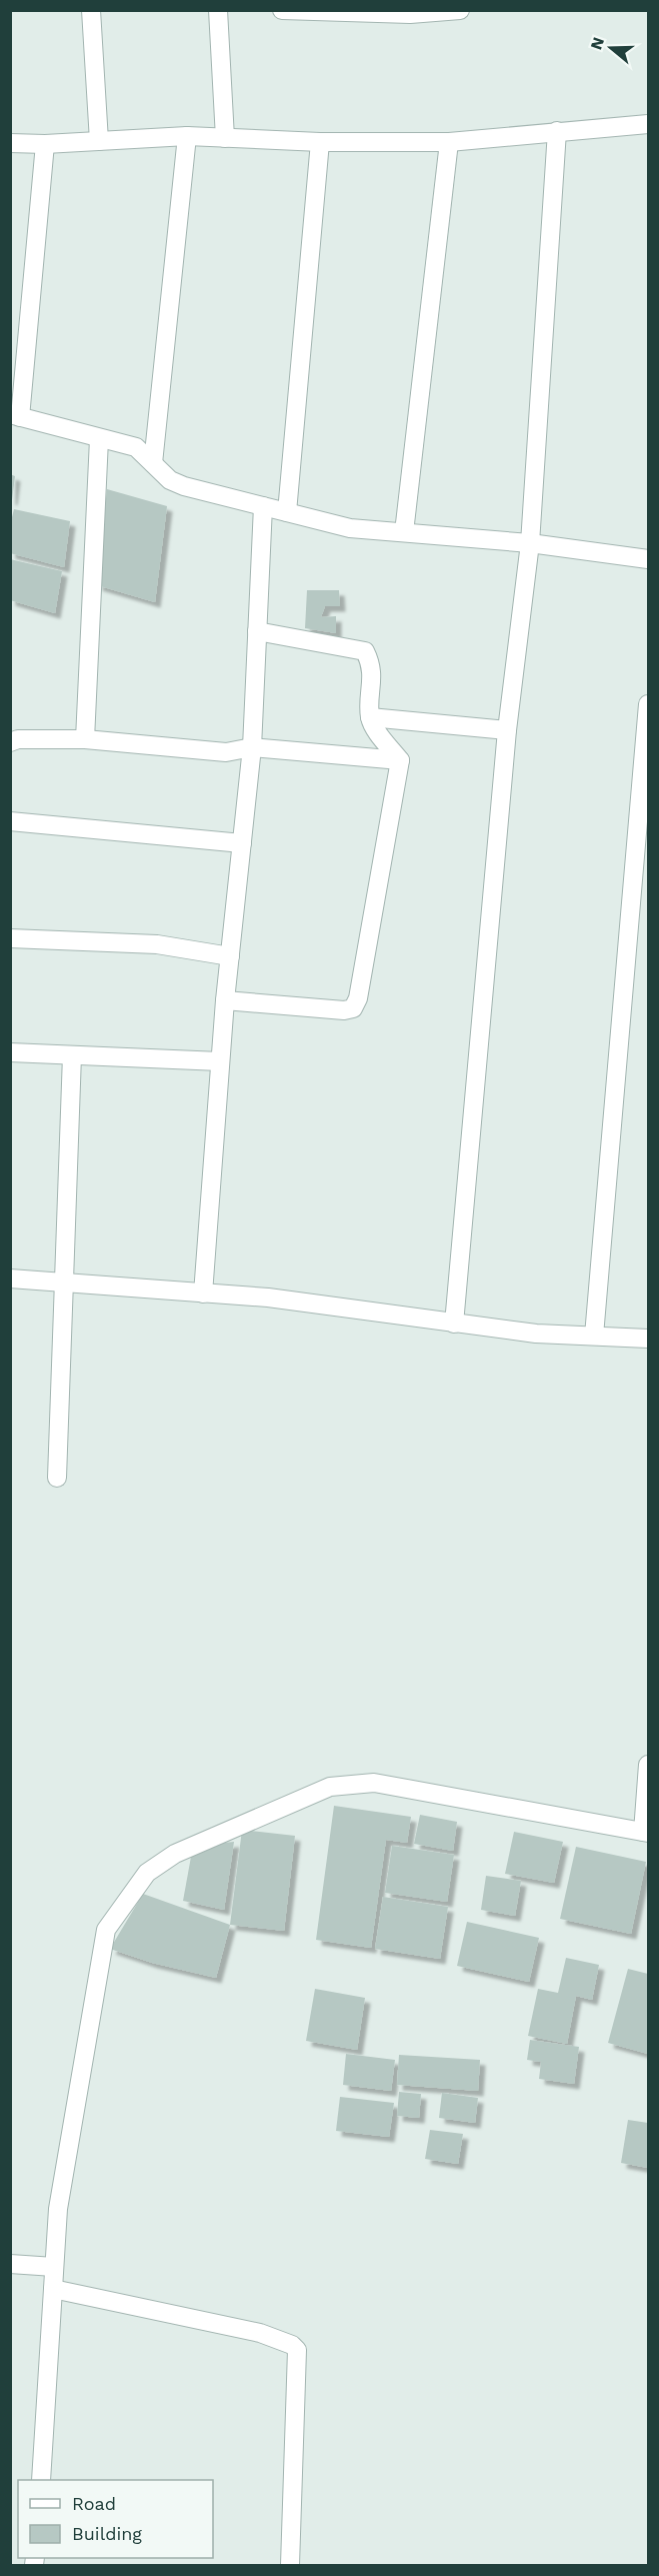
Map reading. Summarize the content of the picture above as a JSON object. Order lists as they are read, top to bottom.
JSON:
{
  "legend": ["Road", "Building"],
  "north": "left"
}
